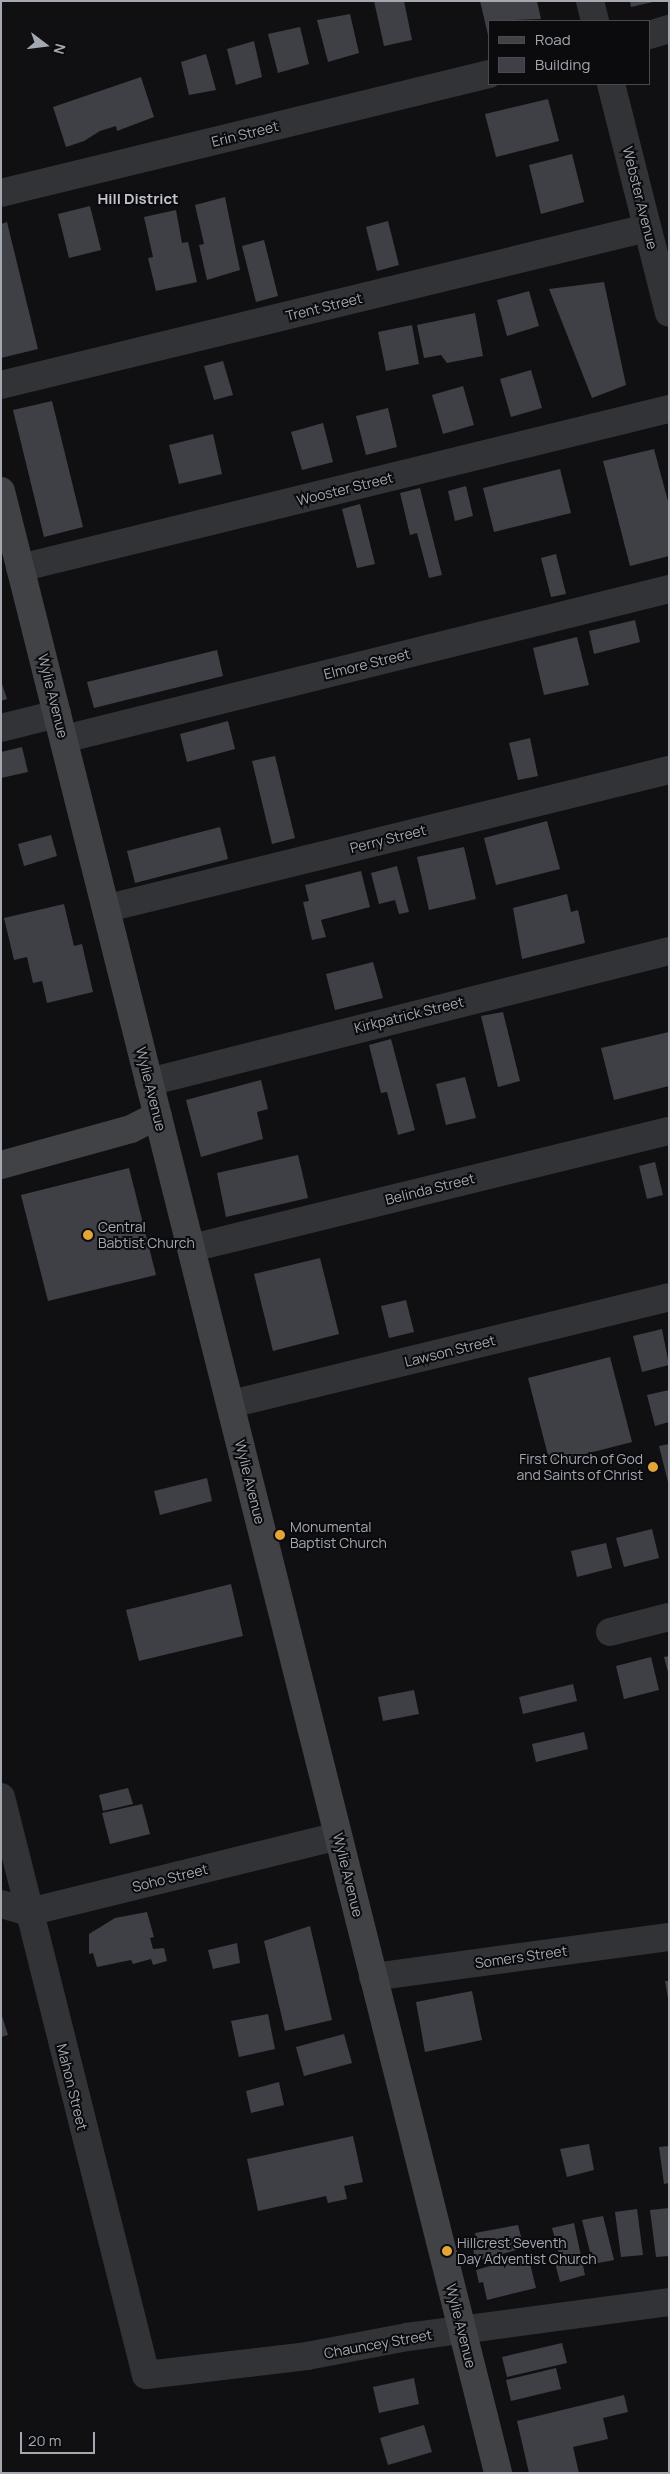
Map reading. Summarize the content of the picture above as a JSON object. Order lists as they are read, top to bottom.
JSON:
{
  "streets": {
    "street": [
      "Erin Street",
      "Webster Avenue",
      "Trent Street",
      "Wooster Street",
      "Elmore Street",
      "Wylie Avenue",
      "Perry Street",
      "Kirkpatrick Street",
      "Belinda Street",
      "Lawson Street",
      "Soho Street",
      "Somers Street",
      "Mahon Street",
      "Chauncey Street"
    ]
  },
  "crossings": [
    ["Webster Avenue", "Trent Street"],
    ["Wooster Street", "Wylie Avenue"],
    ["Elmore Street", "Wylie Avenue"],
    ["Wylie Avenue", "Perry Street"],
    ["Wylie Avenue", "Kirkpatrick Street"],
    ["Wylie Avenue", "Belinda Street"],
    ["Wylie Avenue", "Lawson Street"],
    ["Wylie Avenue", "Soho Street"],
    ["Wylie Avenue", "Somers Street"],
    ["Wylie Avenue", "Chauncey Street"],
    ["Soho Street", "Mahon Street"],
    ["Mahon Street", "Chauncey Street"]
  ],
  "districts": ["Hill District"],
  "places": [
    "Central Babtist Church",
    "First Church of God and Saints of Christ",
    "Monumental Baptist Church",
    "Hillcrest Seventh Day Adventist Church"
  ],
  "legend": ["Road", "Building"],
  "scale_bar": "20 m",
  "north": "right"
}
